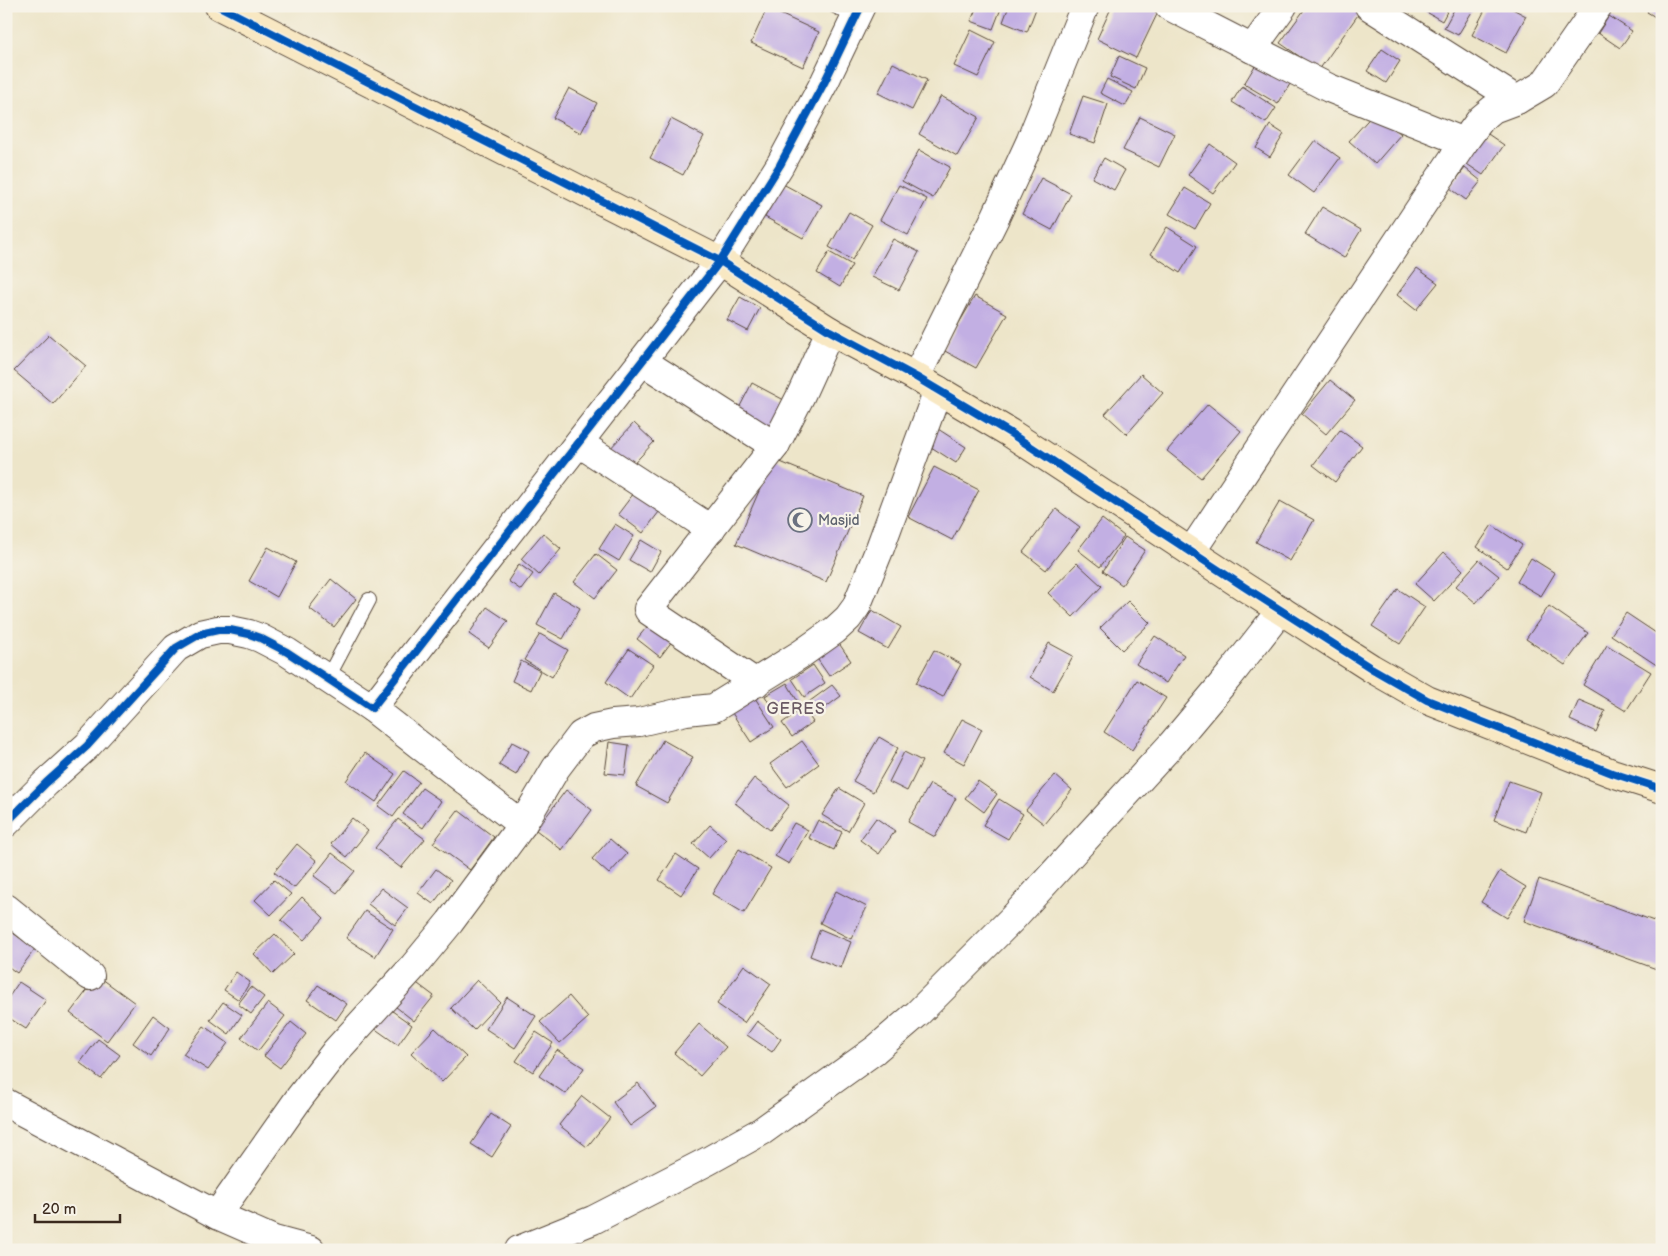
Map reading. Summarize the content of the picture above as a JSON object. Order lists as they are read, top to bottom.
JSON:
{
  "districts": ["GERES"],
  "places": {
    "mosque": ["Masjid"]
  },
  "scale_bar": "20 m"
}
